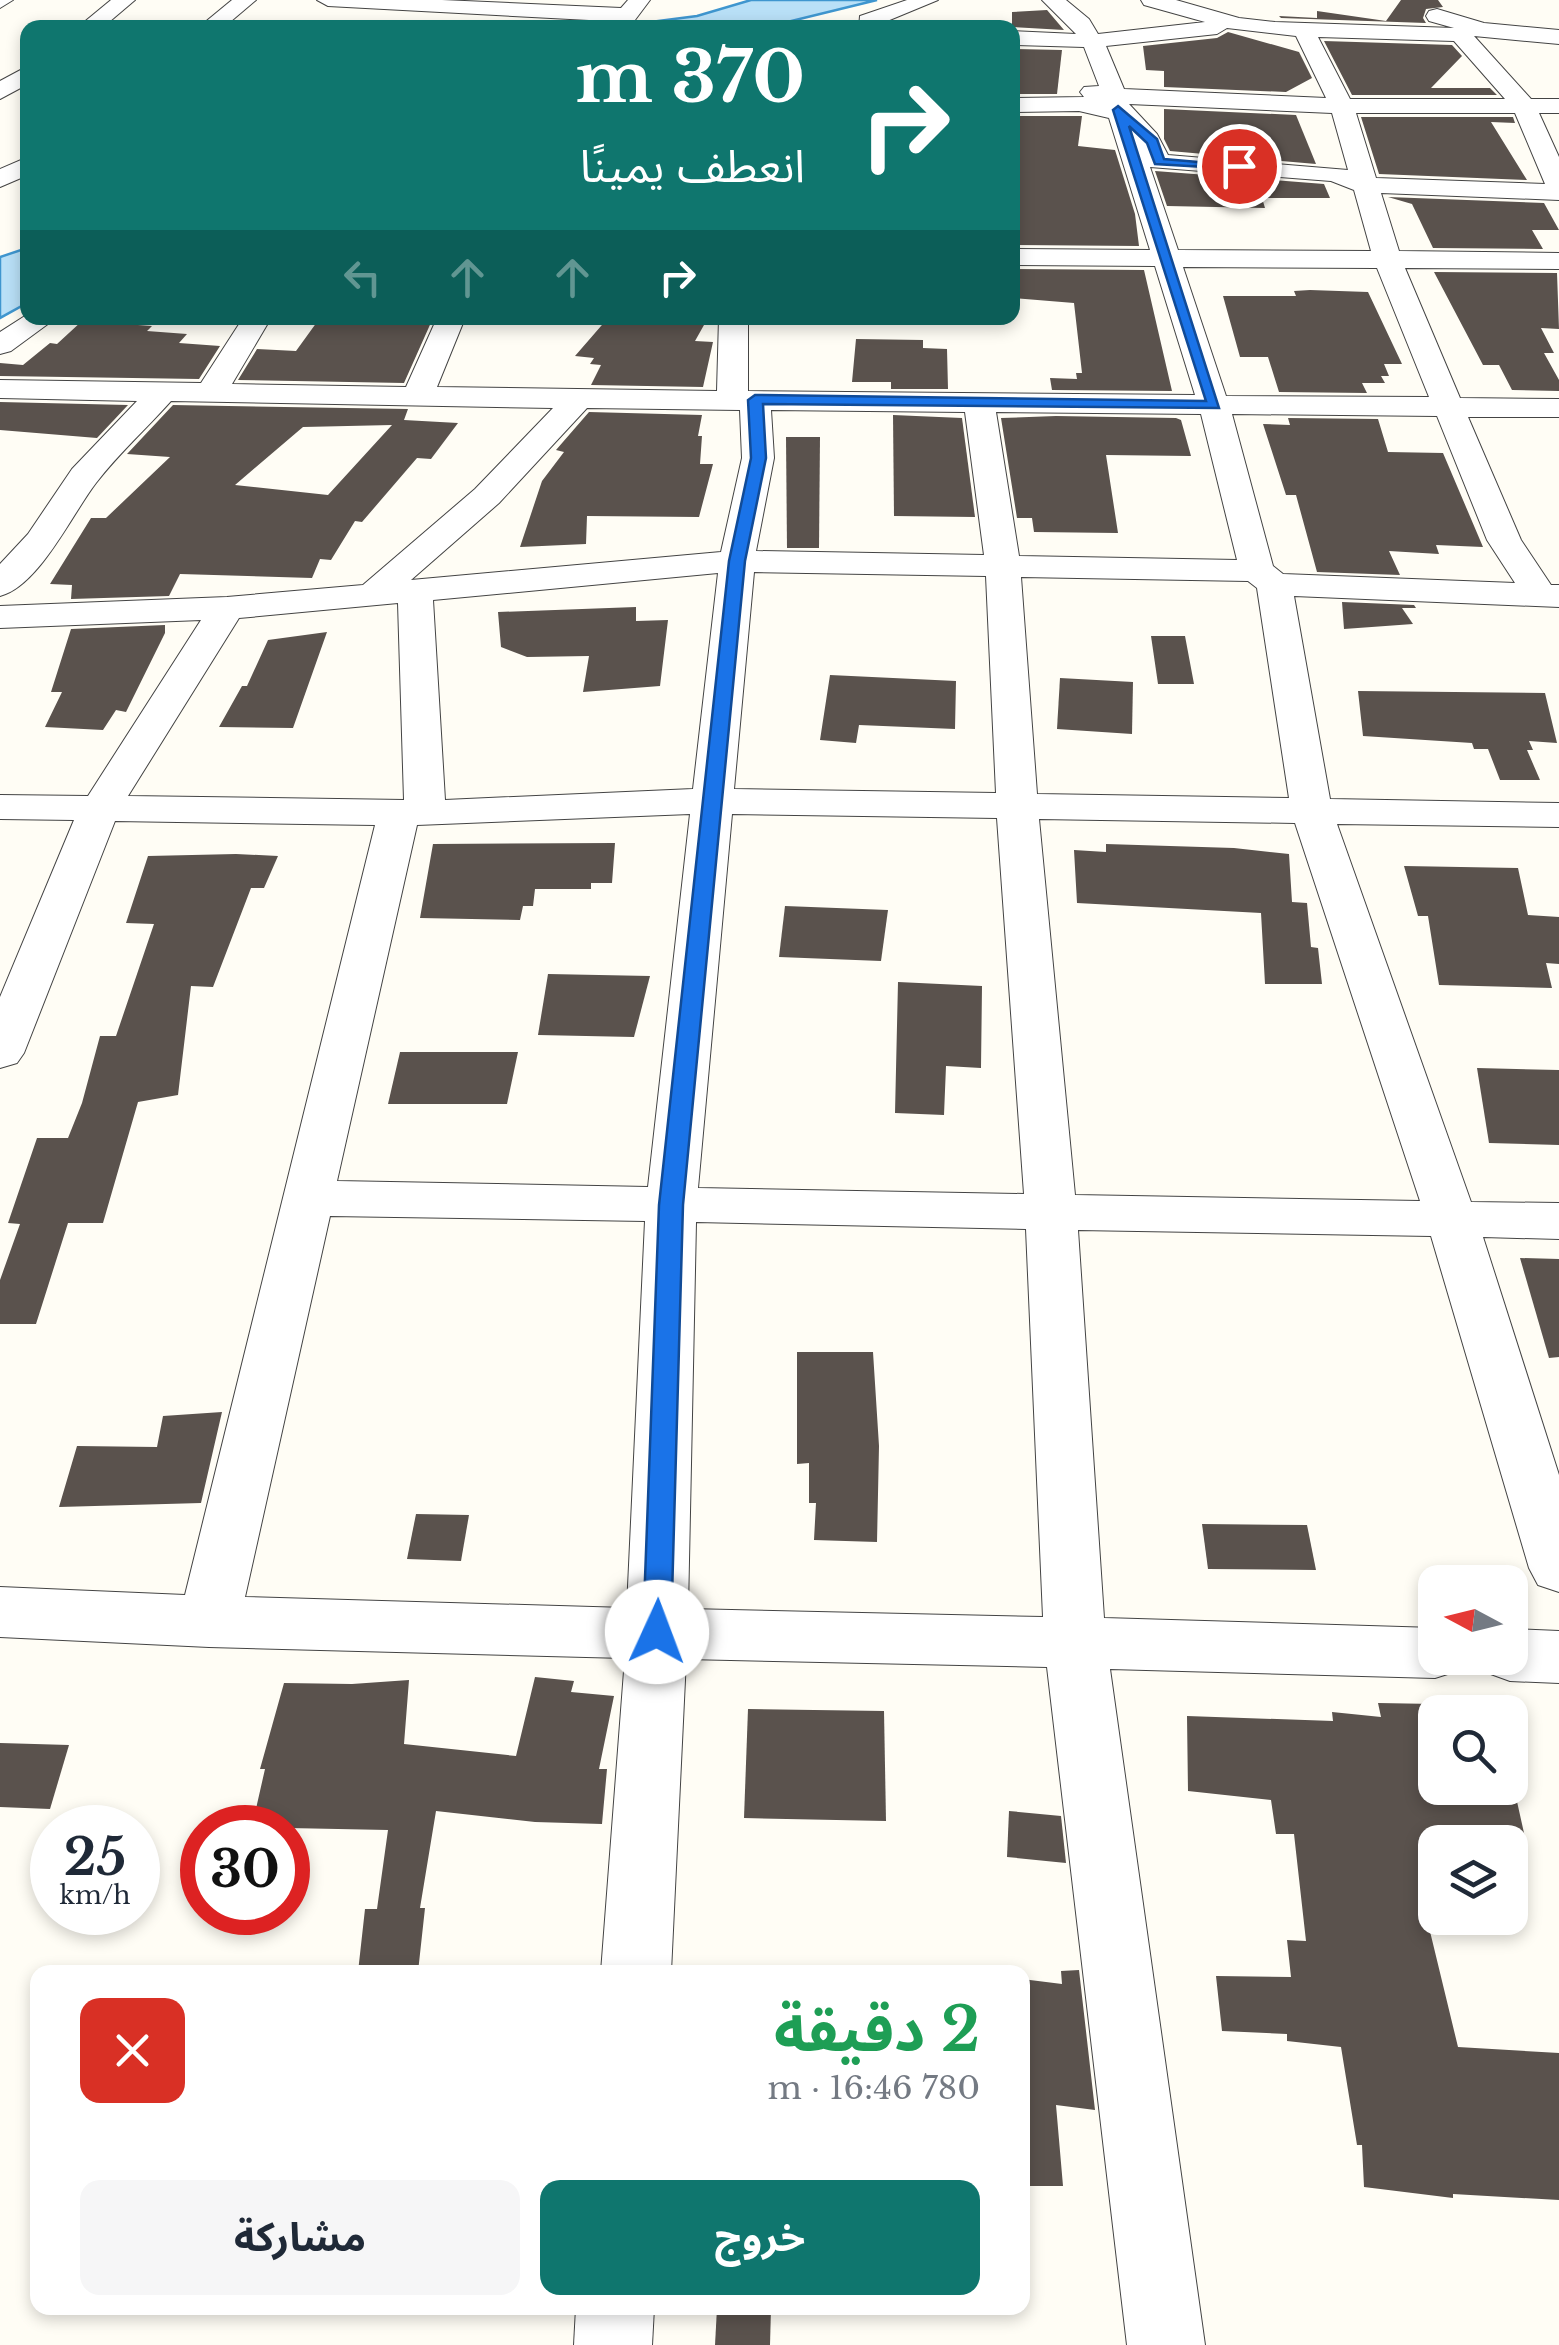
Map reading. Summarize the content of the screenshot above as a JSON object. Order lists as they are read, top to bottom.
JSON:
{
  "north": "left",
  "page": {
    "turn": ["370 m", "انعطف يمينًا"],
    "speed": "25 km/h",
    "limit": "30",
    "heading": ["2 دقيقة", "780 m · 16:46"],
    "buttons": ["خروج", "مشاركة"]
  }
}
